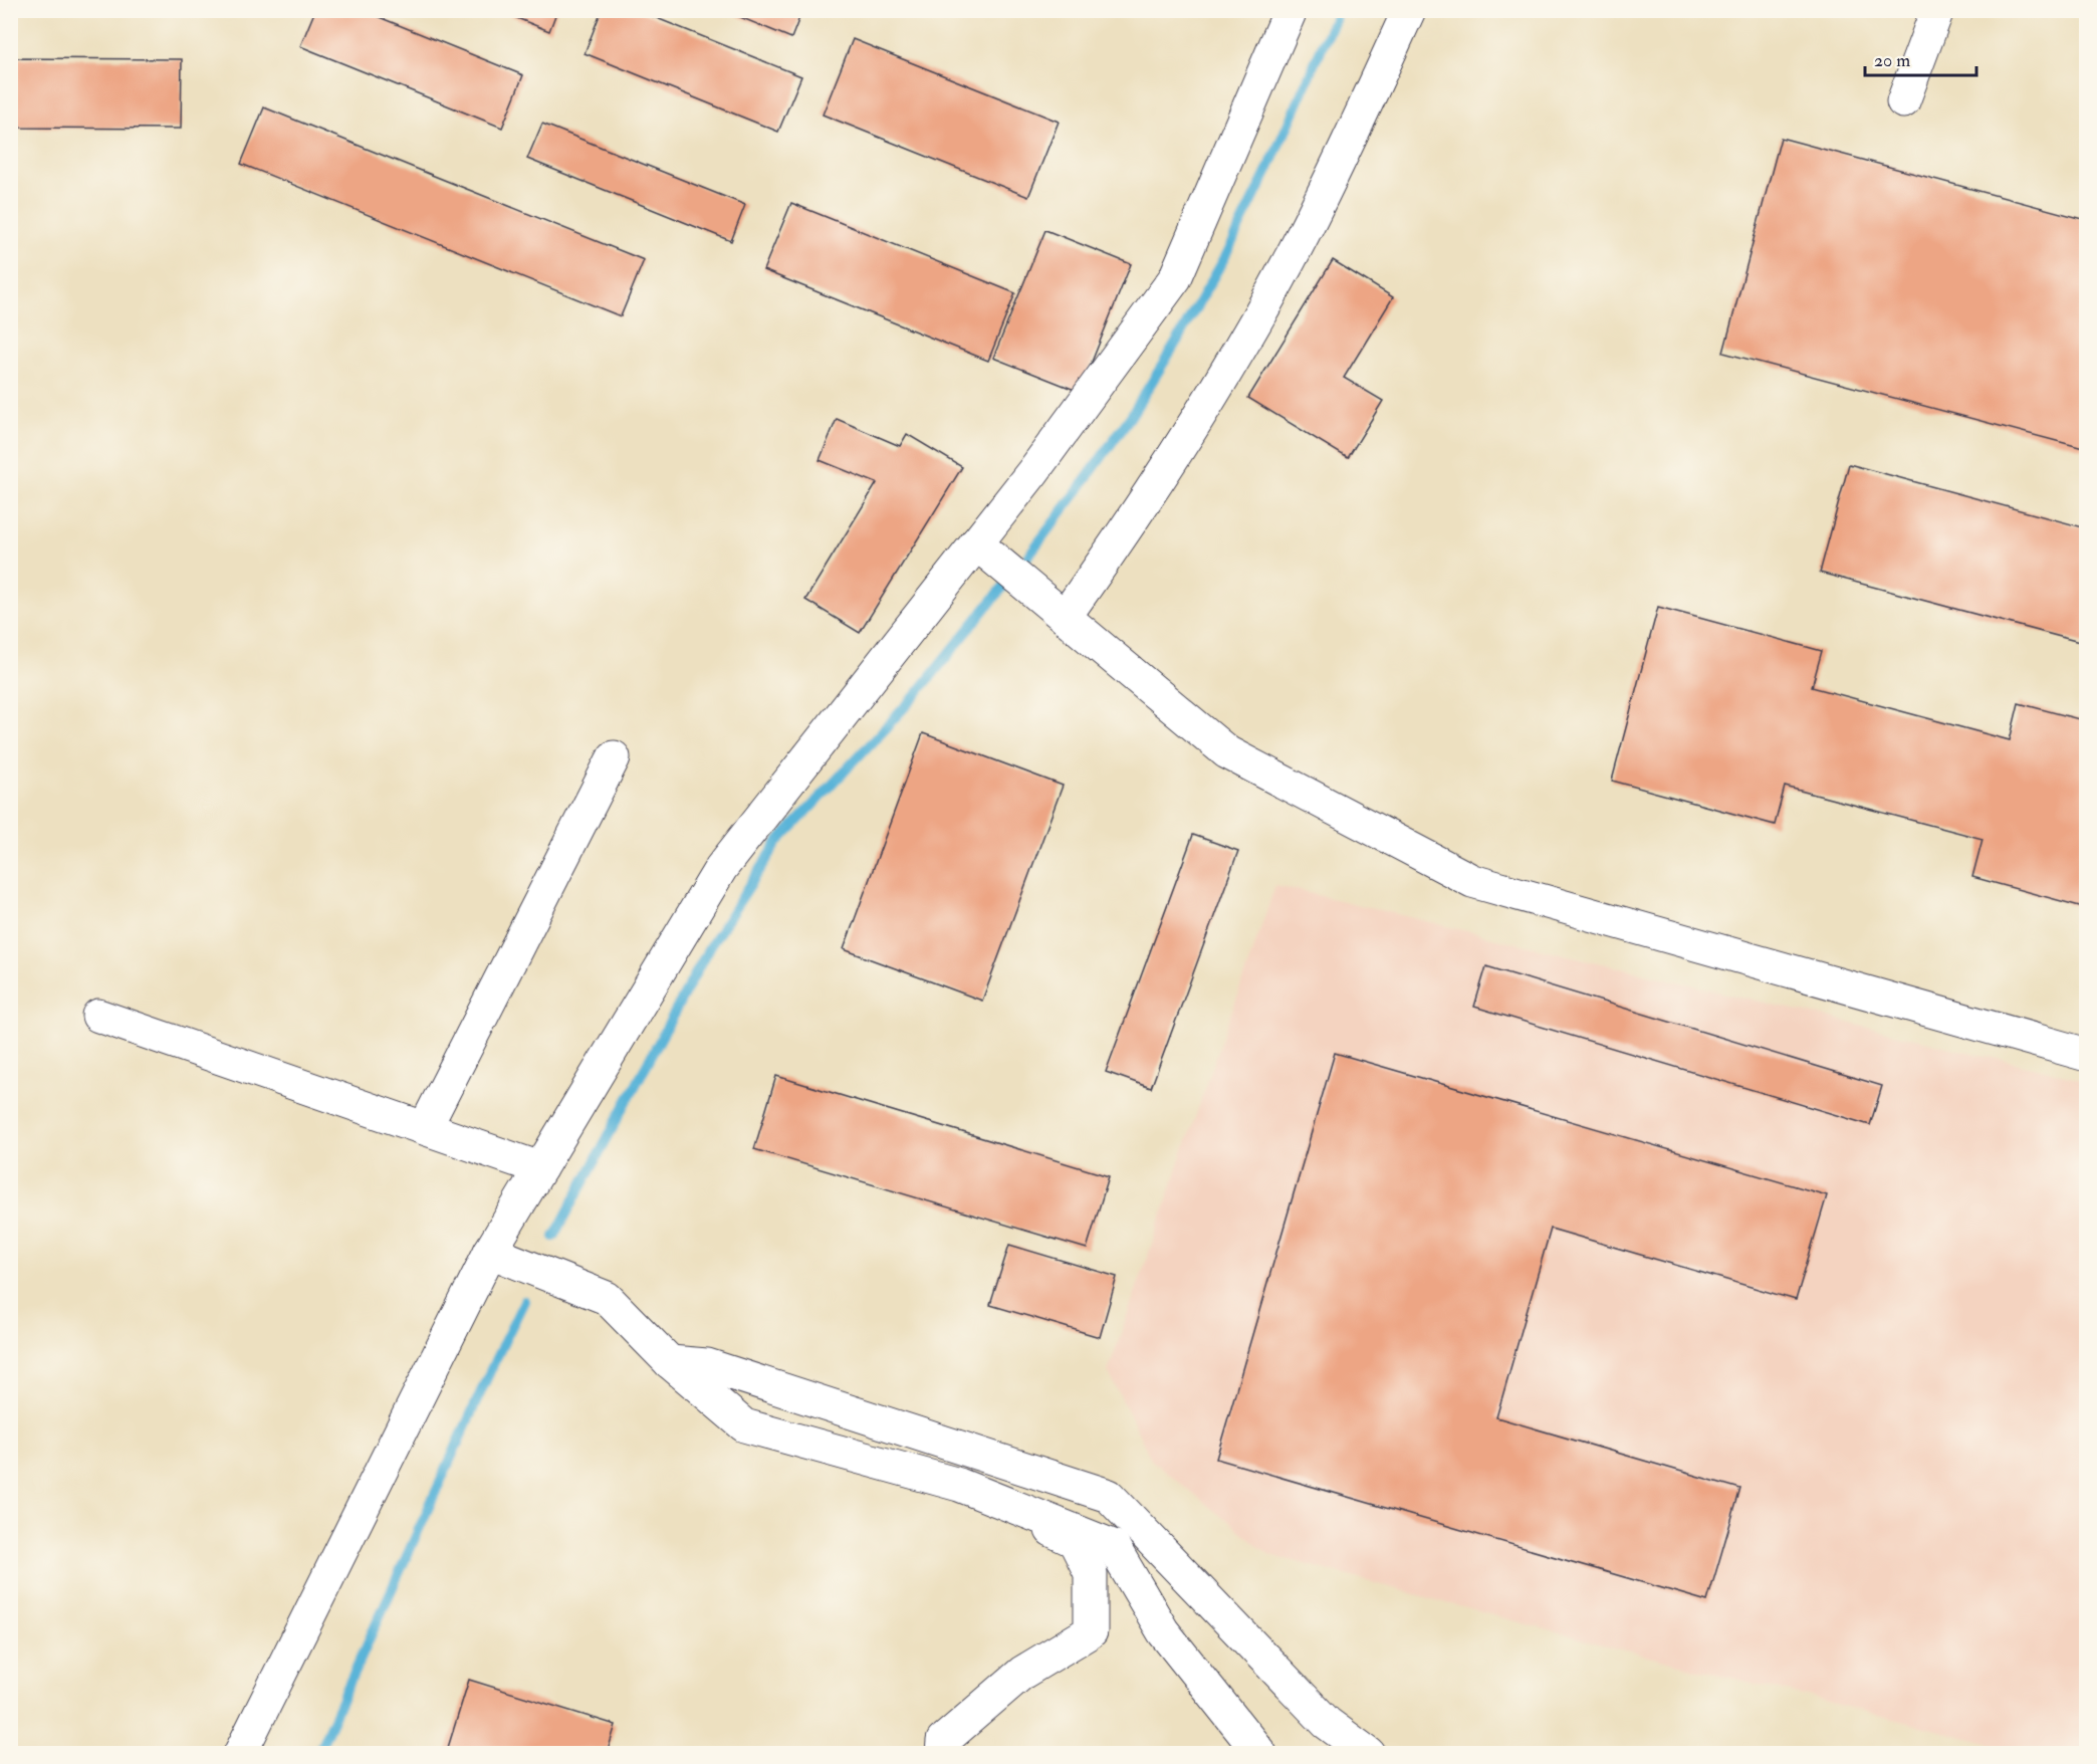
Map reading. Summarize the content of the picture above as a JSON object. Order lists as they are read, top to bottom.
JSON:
{
  "scale_bar": "20 m"
}
